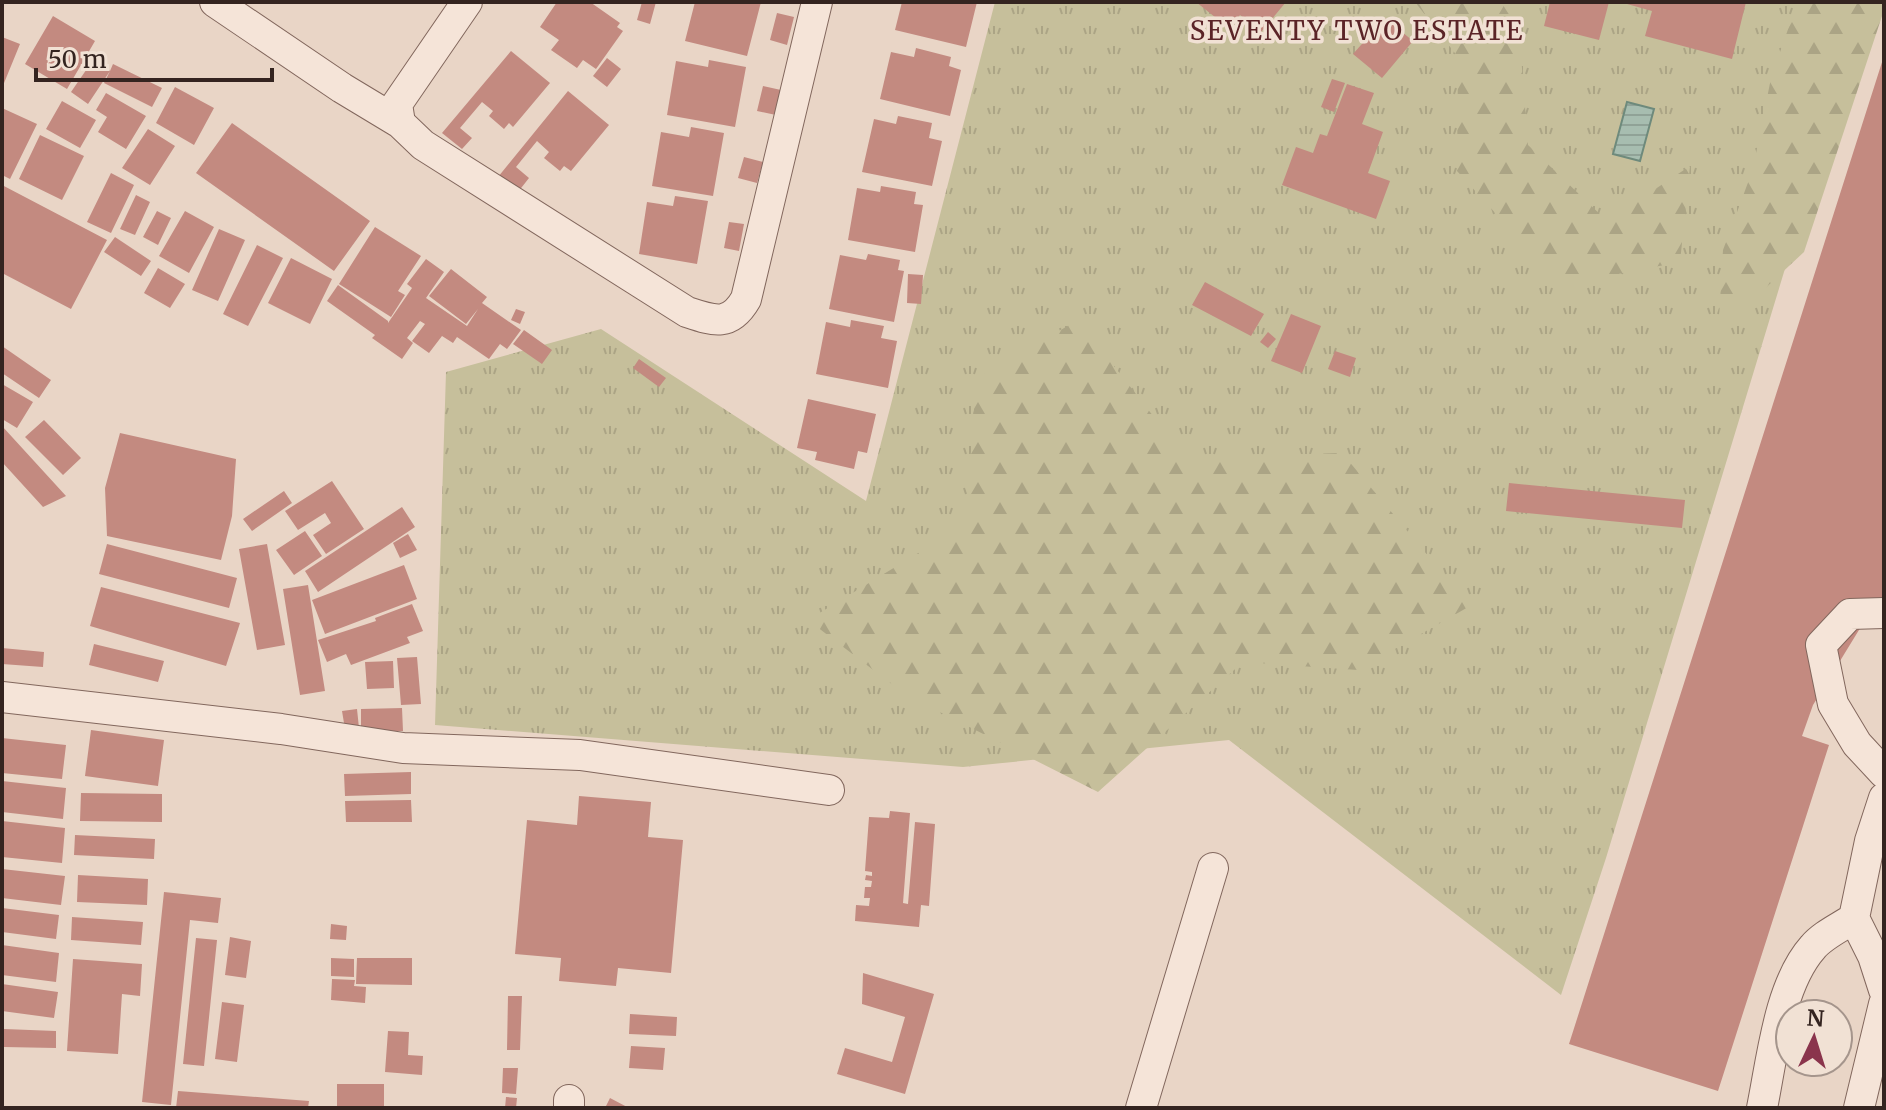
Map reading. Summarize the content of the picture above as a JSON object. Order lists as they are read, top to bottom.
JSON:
{
  "districts": ["SEVENTY TWO ESTATE"],
  "scale_bar": "50 m",
  "north": "top"
}
